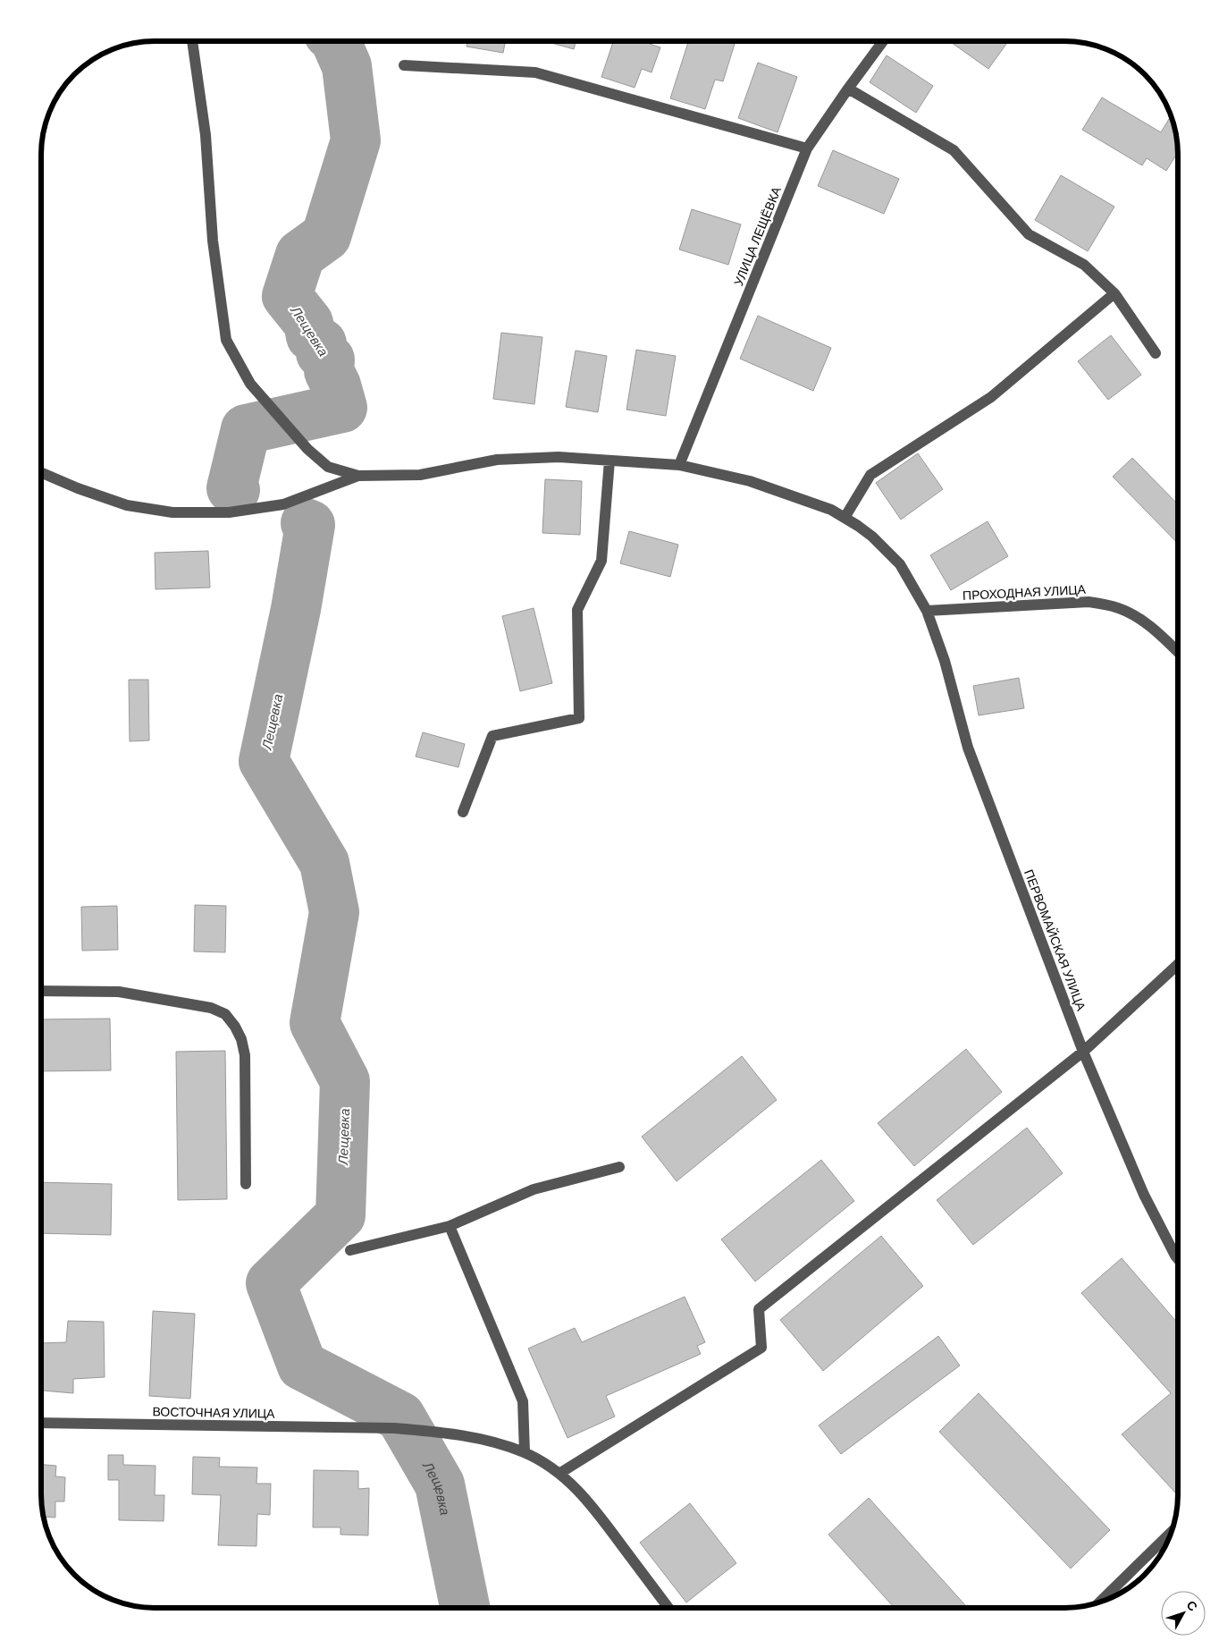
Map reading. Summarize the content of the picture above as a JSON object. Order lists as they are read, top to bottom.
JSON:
{
  "streets": {
    "street": [
      "УЛИЦА ЛЕЩЁВКА",
      "ПРОХОДНАЯ УЛИЦА",
      "ПЕРВОМАЙСКАЯ УЛИЦА",
      "ВОСТОЧНАЯ УЛИЦА"
    ]
  },
  "crossings": [
    ["УЛИЦА ЛЕЩЁВКА", "ПЕРВОМАЙСКАЯ УЛИЦА"],
    ["ПРОХОДНАЯ УЛИЦА", "ПЕРВОМАЙСКАЯ УЛИЦА"]
  ],
  "water": ["Лещевка"],
  "north": "top right"
}
